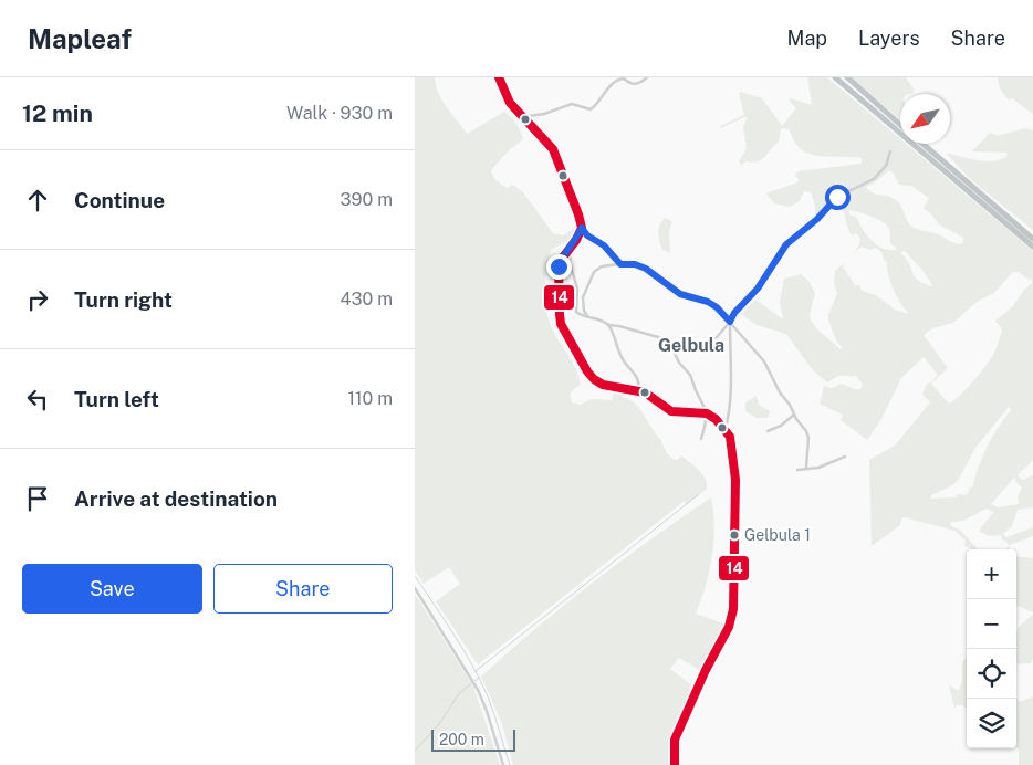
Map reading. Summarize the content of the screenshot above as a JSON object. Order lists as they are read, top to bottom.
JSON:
{
  "districts": ["Gelbula"],
  "places": ["Gelbula 1"],
  "lines": ["transit line 14"],
  "scale_bar": "200 m",
  "north": "bottom left",
  "page": {
    "header": "Mapleaf",
    "nav": ["Map", "Layers", "Share"],
    "heading": ["12 min", "Walk · 930 m"],
    "list": [
      ["Continue", "390 m"],
      ["Turn right", "430 m"],
      ["Turn left", "110 m"],
      "Arrive at destination"
    ],
    "buttons": ["Save", "Share"],
    "map_buttons": ["+", "−"],
    "scale": "200 m"
  }
}
